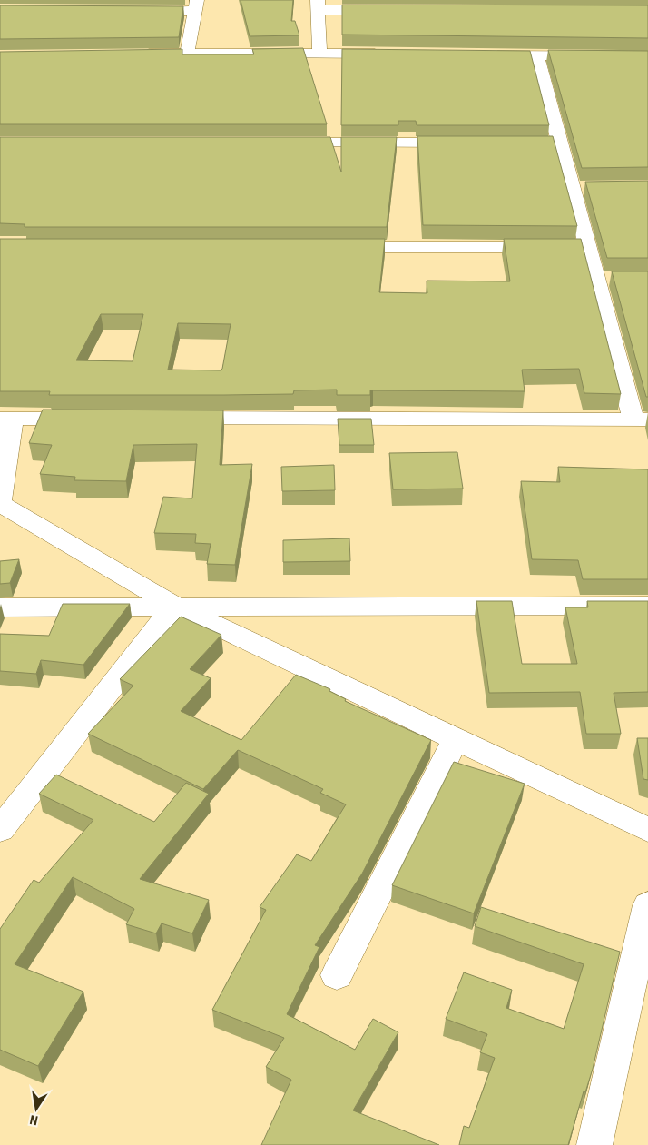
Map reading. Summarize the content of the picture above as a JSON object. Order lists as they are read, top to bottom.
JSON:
{
  "north": "bottom"
}
